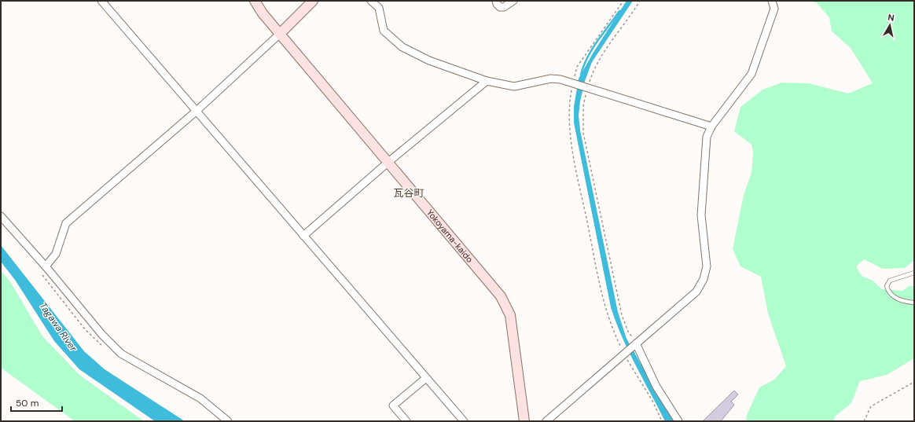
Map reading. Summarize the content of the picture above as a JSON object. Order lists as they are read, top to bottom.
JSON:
{
  "streets": {
    "street": ["Yokoyama-kaido"]
  },
  "districts": ["瓦谷町"],
  "water": ["Tagawa River"],
  "scale_bar": "50 m",
  "north": "top"
}
